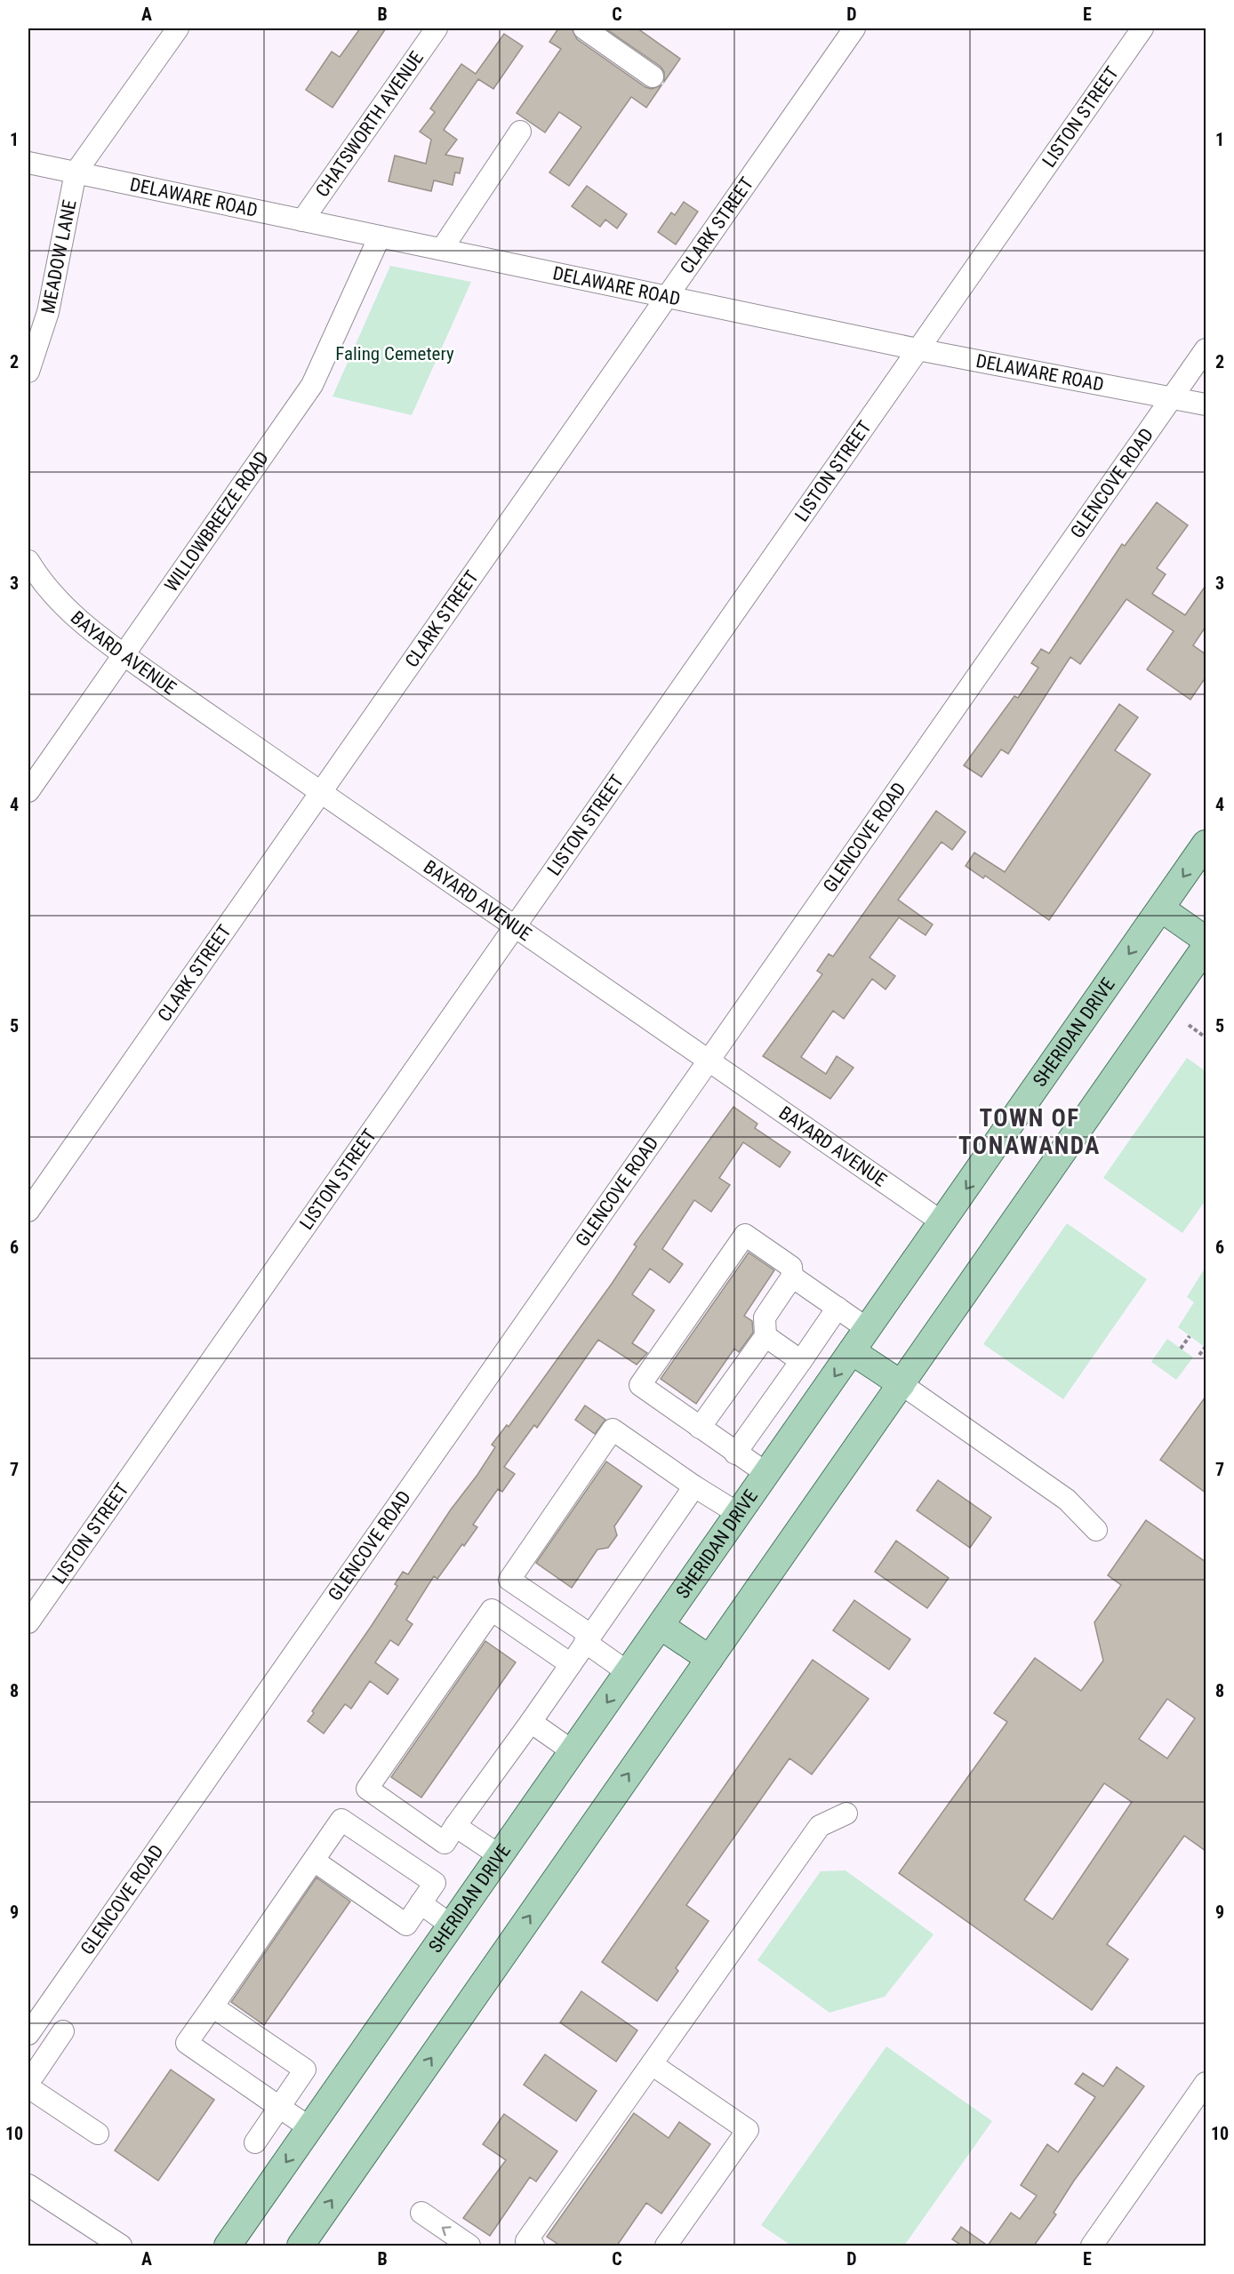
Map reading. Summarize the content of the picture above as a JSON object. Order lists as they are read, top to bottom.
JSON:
{
  "streets": {
    "main road": ["SHERIDAN DRIVE"],
    "street": [
      "LISTON STREET",
      "CHATSWORTH AVENUE",
      "DELAWARE ROAD",
      "CLARK STREET",
      "MEADOW LANE",
      "GLENCOVE ROAD",
      "WILLOWBREEZE ROAD",
      "BAYARD AVENUE"
    ]
  },
  "crossings": [
    ["LISTON STREET", "DELAWARE ROAD"],
    ["LISTON STREET", "BAYARD AVENUE"],
    ["CHATSWORTH AVENUE", "DELAWARE ROAD"],
    ["DELAWARE ROAD", "CLARK STREET"],
    ["DELAWARE ROAD", "MEADOW LANE"],
    ["DELAWARE ROAD", "GLENCOVE ROAD"],
    ["DELAWARE ROAD", "WILLOWBREEZE ROAD"],
    ["CLARK STREET", "BAYARD AVENUE"],
    ["GLENCOVE ROAD", "BAYARD AVENUE"],
    ["WILLOWBREEZE ROAD", "BAYARD AVENUE"],
    ["BAYARD AVENUE", "SHERIDAN DRIVE"]
  ],
  "districts": ["TOWN OF TONAWANDA"],
  "parks": ["Faling Cemetery"],
  "grid": {
    "columns": [
      "A",
      "B",
      "C",
      "D",
      "E"
    ],
    "rows": [
      "1",
      "2",
      "3",
      "4",
      "5",
      "6",
      "7",
      "8",
      "9",
      "10"
    ]
  }
}
